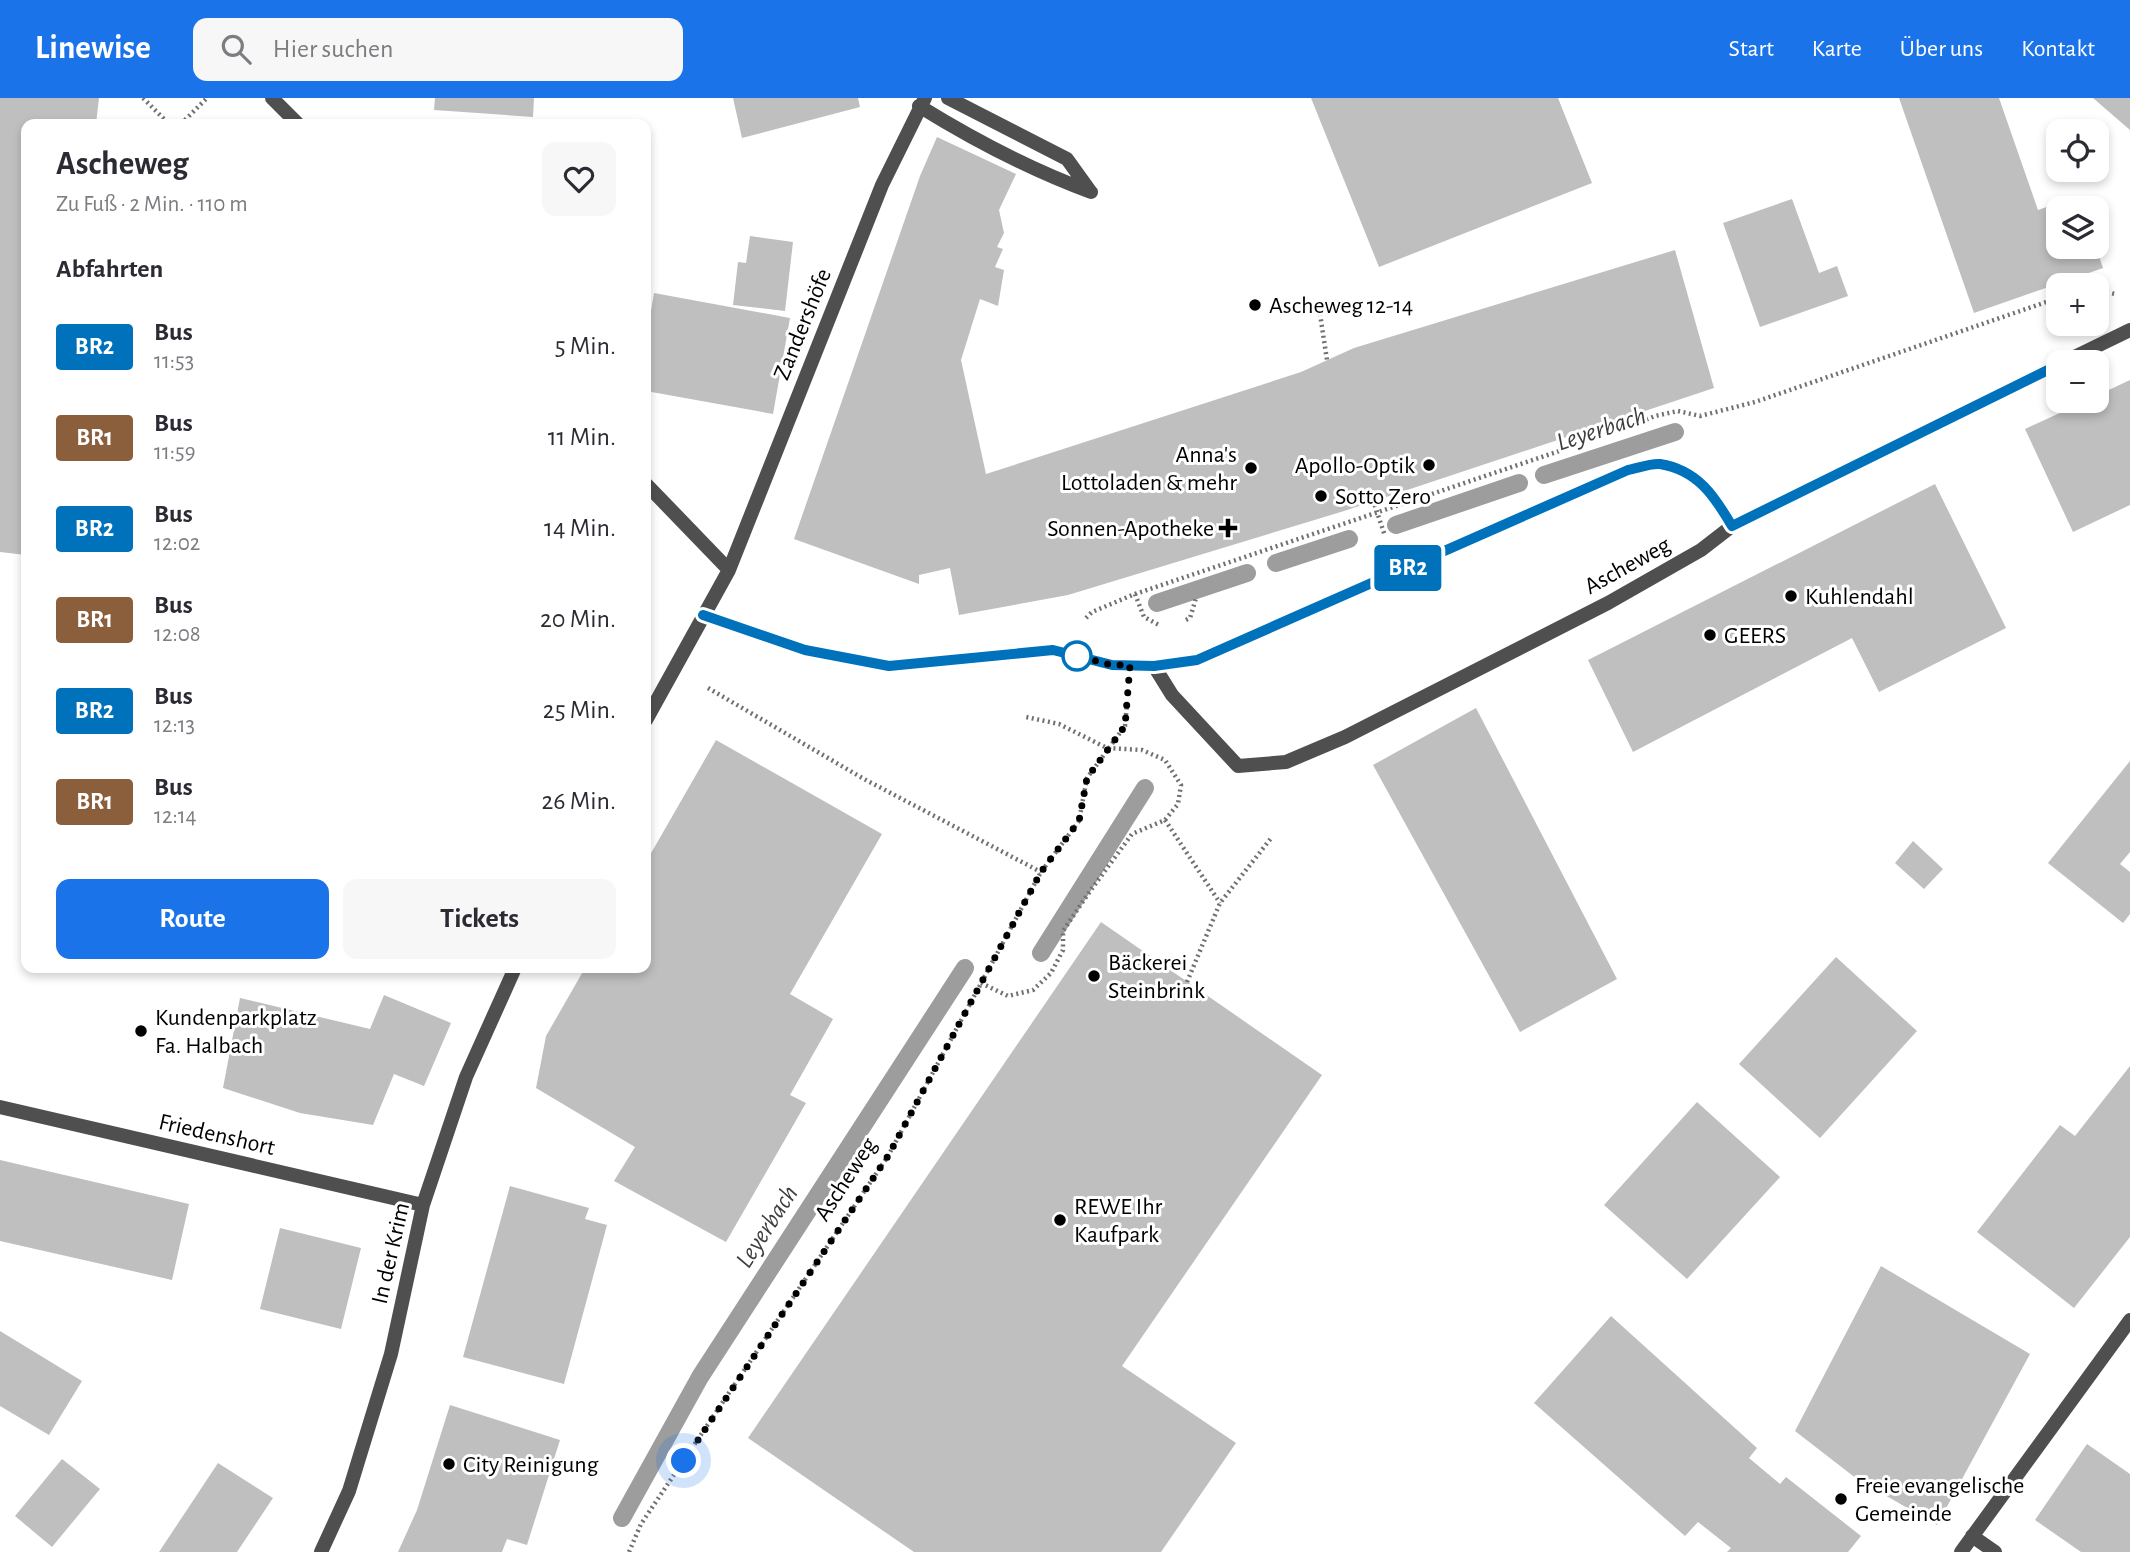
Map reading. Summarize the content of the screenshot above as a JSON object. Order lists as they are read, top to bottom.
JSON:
{
  "streets": {
    "street": [
      "Zandershöfe",
      "Ascheweg",
      "Friedenshort",
      "In der Krim"
    ]
  },
  "crossings": [
    ["Friedenshort", "In der Krim"]
  ],
  "water": ["Leyerbach"],
  "places": {
    "other": [
      "Ascheweg 12-14",
      "Apollo-Optik",
      "Anna's Lottoladen & mehr",
      "Sotto Zero",
      "Kuhlendahl",
      "GEERS",
      "Bäckerei Steinbrink",
      "Kundenparkplatz Fa. Halbach",
      "REWE Ihr Kaufpark",
      "City Reinigung",
      "Freie evangelische Gemeinde"
    ],
    "health": ["Sonnen-Apotheke"]
  },
  "lines": ["bus line BR2"],
  "page": {
    "header": "Linewise",
    "search": "Hier suchen",
    "nav": [
      "Start",
      "Karte",
      "Über uns",
      "Kontakt"
    ],
    "on_map": "BR2",
    "map_buttons": ["+", "−"],
    "heading": [
      ["Ascheweg", "Zu Fuß · 2 Min. · 110 m"],
      "Abfahrten"
    ],
    "list": [
      {
        "mark": "BR2",
        "name": "Bus",
        "note": "11:53",
        "value": "5 Min."
      },
      {
        "mark": "BR1",
        "name": "Bus",
        "note": "11:59",
        "value": "11 Min."
      },
      {
        "mark": "BR2",
        "name": "Bus",
        "note": "12:02",
        "value": "14 Min."
      },
      {
        "mark": "BR1",
        "name": "Bus",
        "note": "12:08",
        "value": "20 Min."
      },
      {
        "mark": "BR2",
        "name": "Bus",
        "note": "12:13",
        "value": "25 Min."
      },
      {
        "mark": "BR1",
        "name": "Bus",
        "note": "12:14",
        "value": "26 Min."
      }
    ],
    "buttons": ["Route", "Tickets"]
  }
}
